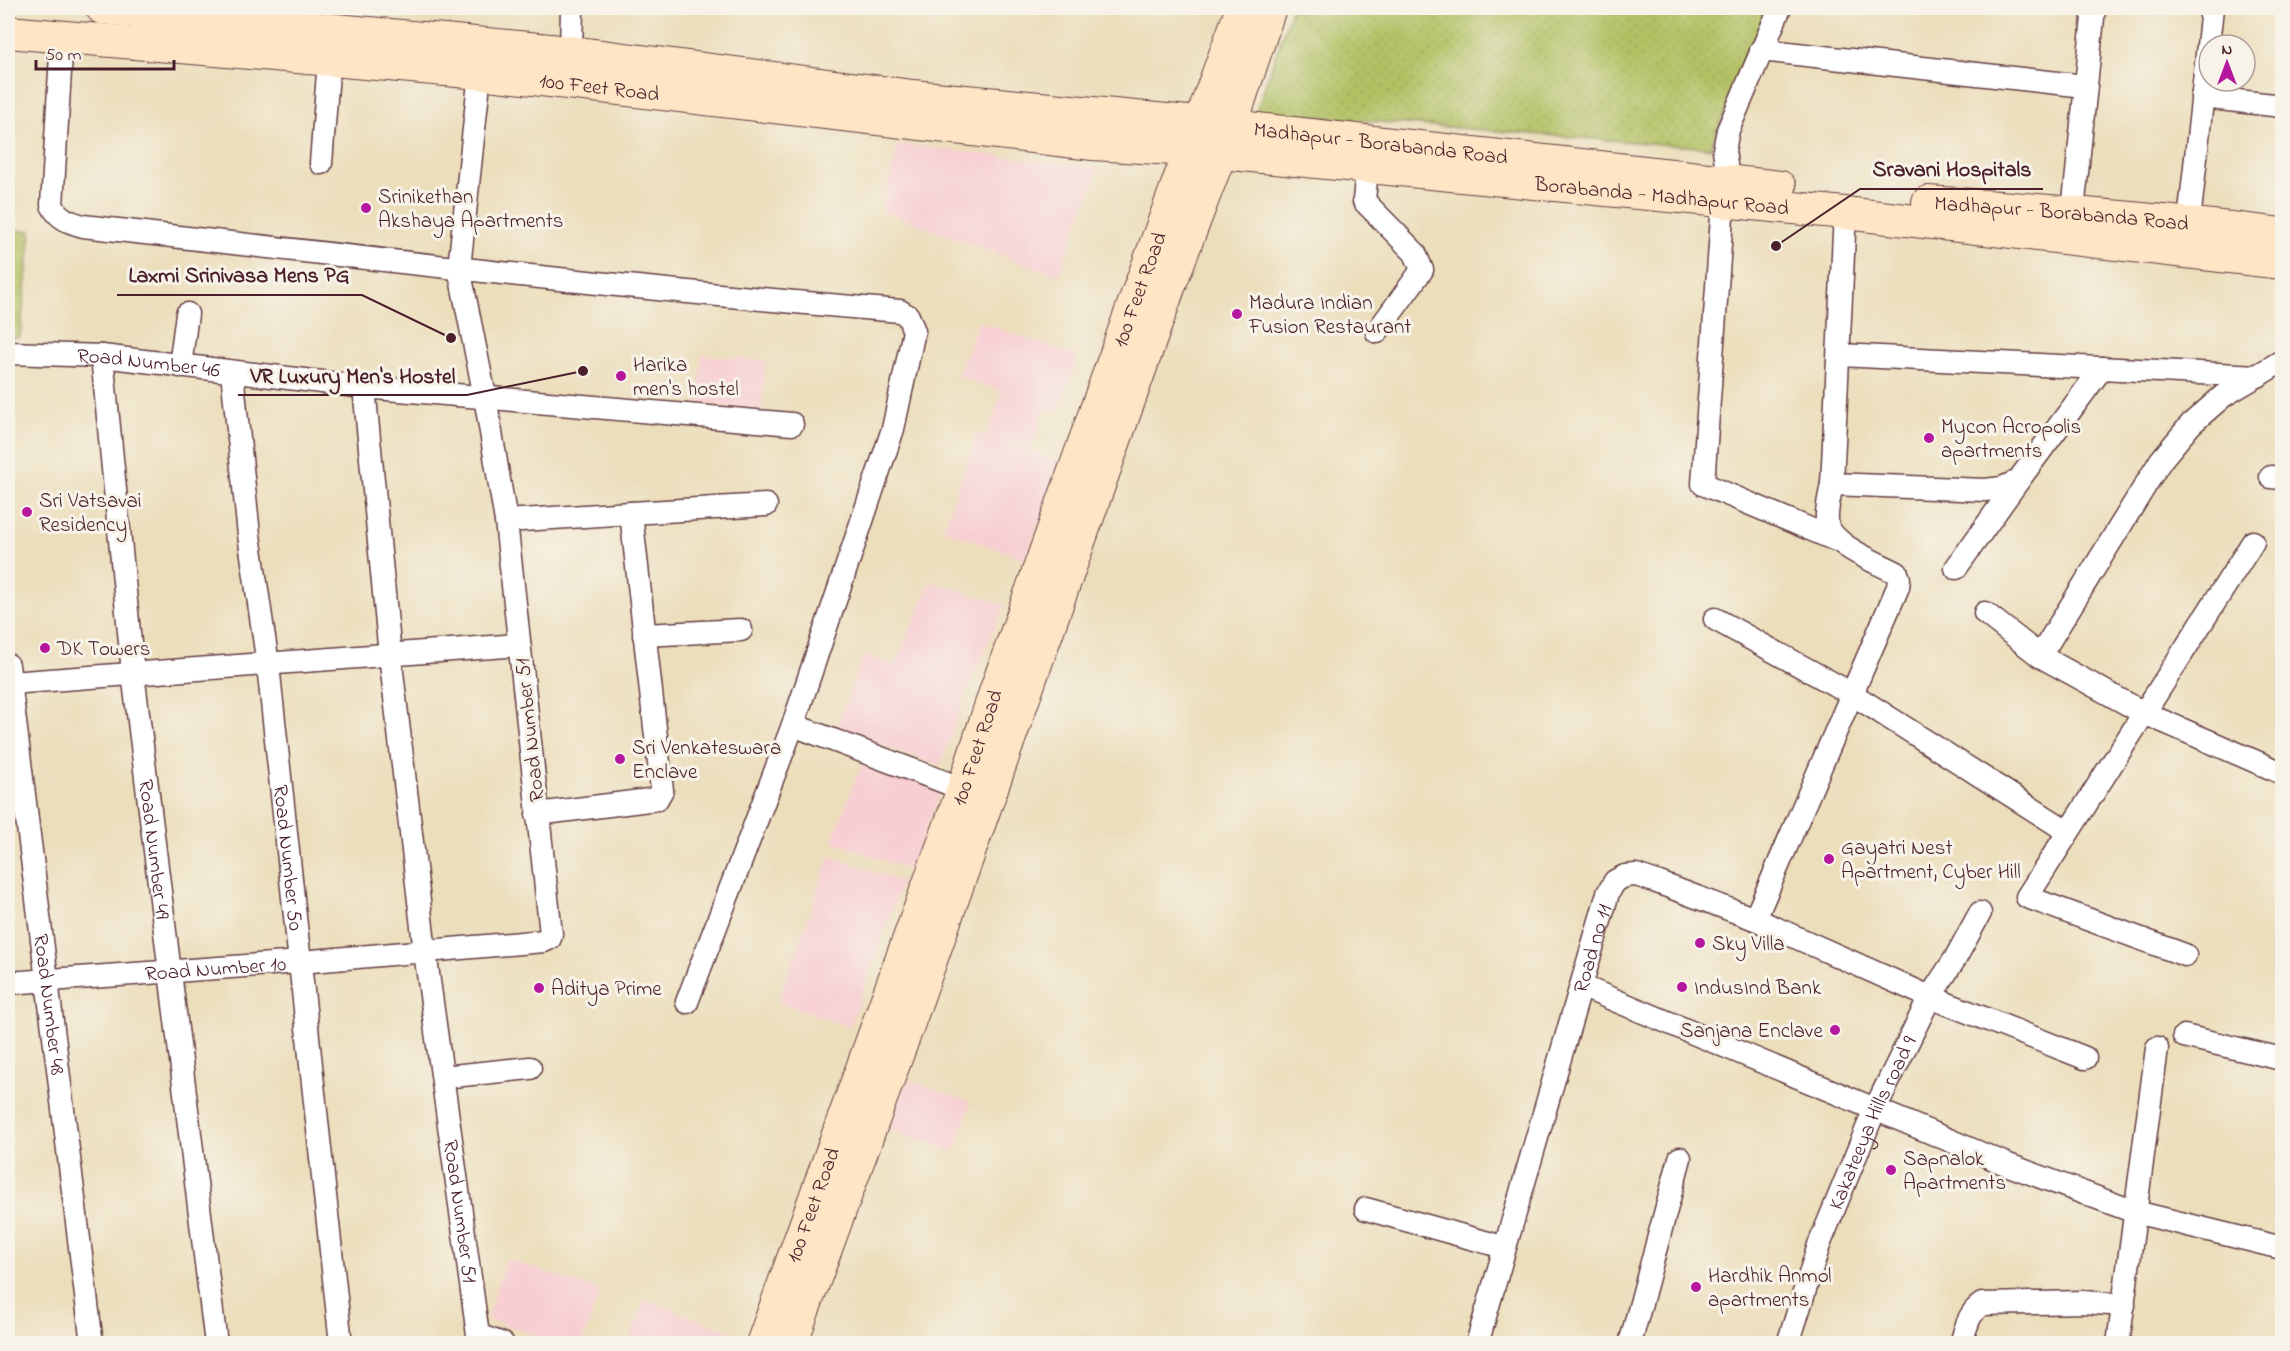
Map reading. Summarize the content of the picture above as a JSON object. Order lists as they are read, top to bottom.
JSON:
{
  "streets": {
    "main road": ["100 Feet Road", "Madhapur - Borabanda Road", "Borabanda - Madhapur Road"],
    "street": [
      "Road Number 46",
      "Road Number 51",
      "Road Number 49",
      "Road Number 50",
      "Road no 11",
      "Road Number 10",
      "Road Number 48",
      "Kakateeya Hills road 9"
    ]
  },
  "crossings": [
    ["100 Feet Road", "Madhapur - Borabanda Road"],
    ["100 Feet Road", "Borabanda - Madhapur Road"],
    ["100 Feet Road", "Road Number 51"],
    ["Madhapur - Borabanda Road", "Borabanda - Madhapur Road"],
    ["Road Number 46", "Road Number 51"],
    ["Road Number 46", "Road Number 49"],
    ["Road Number 46", "Road Number 50"],
    ["Road Number 51", "Road Number 10"],
    ["Road Number 49", "Road Number 10"],
    ["Road Number 50", "Road Number 10"],
    ["Road no 11", "Kakateeya Hills road 9"],
    ["Road Number 10", "Road Number 48"]
  ],
  "places": [
    "Srinikethan Akshaya Apartments",
    "Sravani Hospitals",
    "Madura Indian Fusion Restaurant",
    "Laxmi Srinivasa Mens PG",
    "VR Luxury Men's Hostel",
    "Harika men's hostel",
    "Mycon Acropolis apartments",
    "Sri Vatsavai Residency",
    "DK Towers",
    "Sri Venkateswara Enclave",
    "Gayatri Nest Apartment, Cyber Hill",
    "Sky Villa",
    "IndusInd Bank",
    "Aditya Prime",
    "Sanjana Enclave",
    "Sapnalok Apartments",
    "Hardhik Anmol apartments"
  ],
  "scale_bar": "50 m",
  "north": "top"
}
